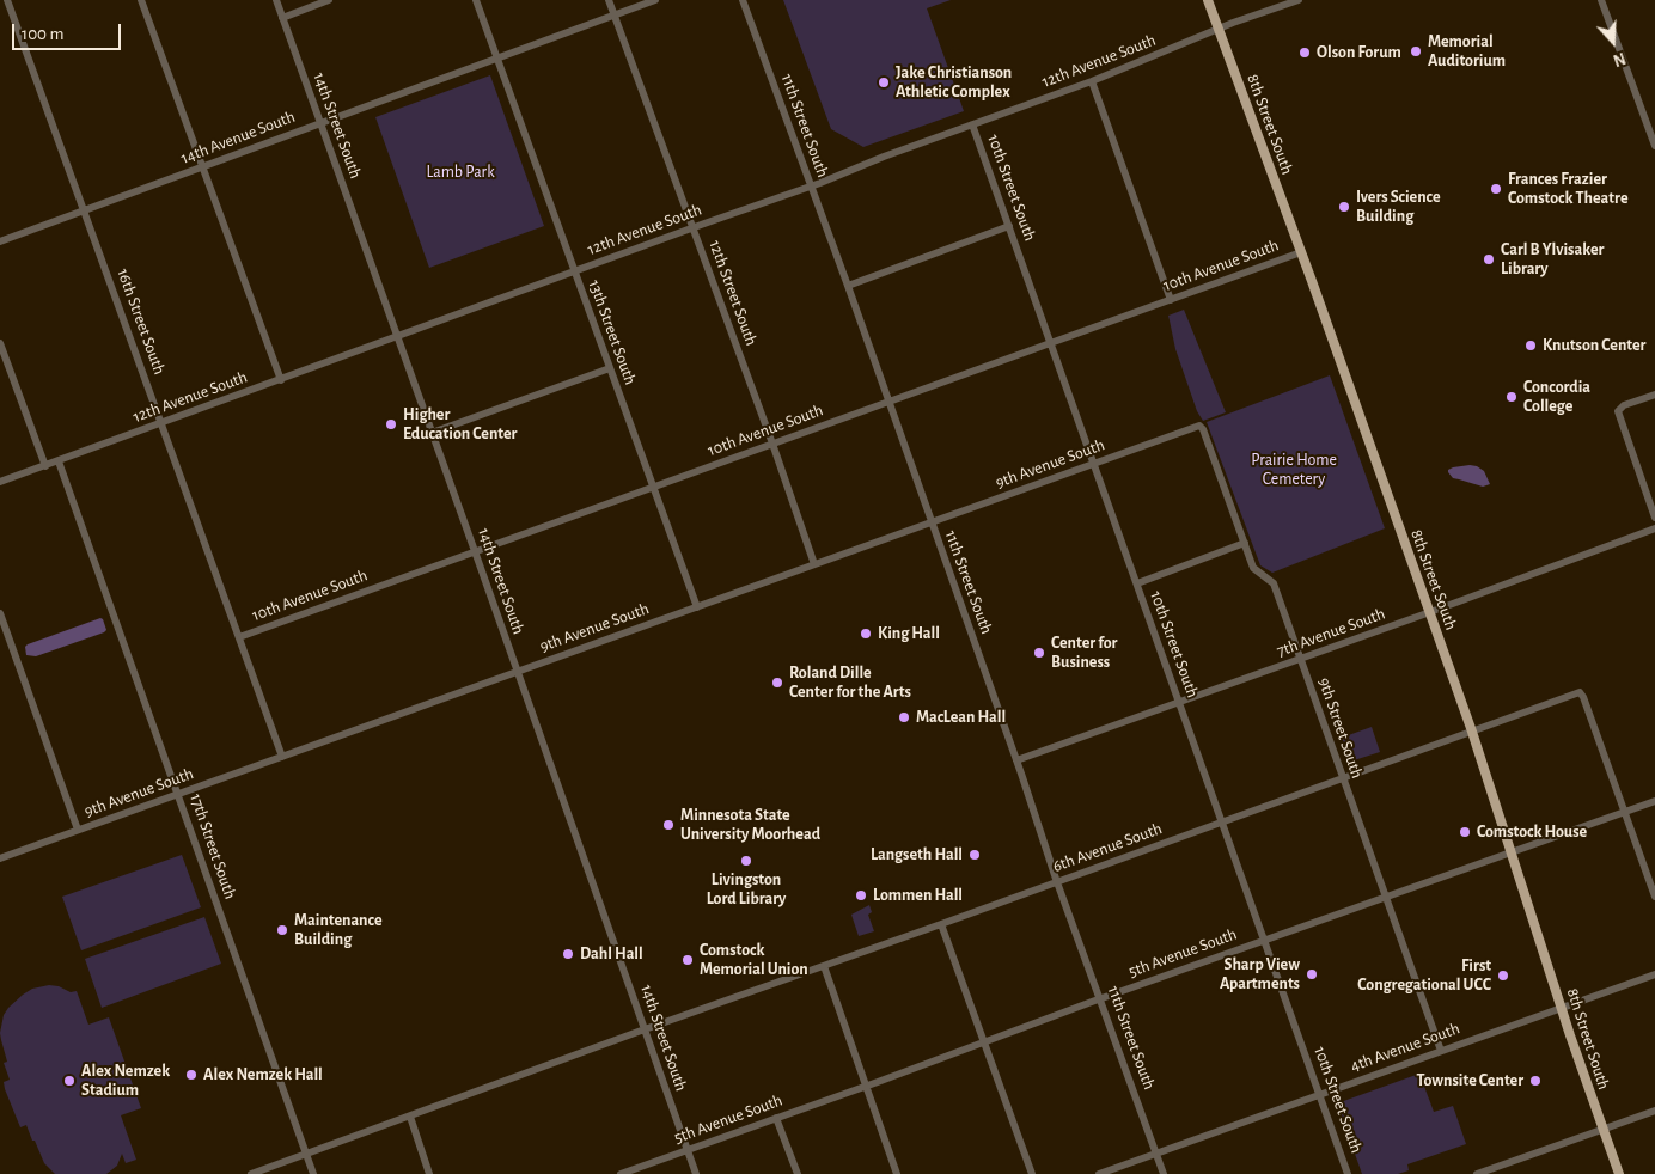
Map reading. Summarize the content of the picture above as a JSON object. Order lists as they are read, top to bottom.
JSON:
{
  "streets": {
    "main road": ["8th Street South"],
    "street": [
      "12th Avenue South",
      "14th Street South",
      "11th Street South",
      "14th Avenue South",
      "10th Street South",
      "10th Avenue South",
      "12th Street South",
      "16th Street South",
      "13th Street South",
      "9th Avenue South",
      "7th Avenue South",
      "9th Street South",
      "17th Street South",
      "6th Avenue South",
      "5th Avenue South",
      "4th Avenue South"
    ]
  },
  "crossings": [
    ["12th Avenue South", "8th Street South"],
    ["12th Avenue South", "14th Street South"],
    ["12th Avenue South", "11th Street South"],
    ["12th Avenue South", "10th Street South"],
    ["12th Avenue South", "12th Street South"],
    ["12th Avenue South", "16th Street South"],
    ["12th Avenue South", "13th Street South"],
    ["12th Avenue South", "17th Street South"],
    ["8th Street South", "10th Avenue South"],
    ["8th Street South", "7th Avenue South"],
    ["8th Street South", "6th Avenue South"],
    ["8th Street South", "5th Avenue South"],
    ["8th Street South", "4th Avenue South"],
    ["14th Street South", "14th Avenue South"],
    ["14th Street South", "10th Avenue South"],
    ["14th Street South", "9th Avenue South"],
    ["14th Street South", "6th Avenue South"],
    ["14th Street South", "5th Avenue South"],
    ["11th Street South", "10th Avenue South"],
    ["11th Street South", "9th Avenue South"],
    ["11th Street South", "7th Avenue South"],
    ["11th Street South", "6th Avenue South"],
    ["11th Street South", "5th Avenue South"],
    ["11th Street South", "4th Avenue South"],
    ["14th Avenue South", "12th Street South"],
    ["14th Avenue South", "16th Street South"],
    ["14th Avenue South", "13th Street South"],
    ["10th Street South", "10th Avenue South"],
    ["10th Street South", "9th Avenue South"],
    ["10th Street South", "7th Avenue South"],
    ["10th Street South", "6th Avenue South"],
    ["10th Street South", "5th Avenue South"],
    ["10th Street South", "4th Avenue South"],
    ["10th Avenue South", "12th Street South"],
    ["10th Avenue South", "16th Street South"],
    ["10th Avenue South", "13th Street South"],
    ["12th Street South", "9th Avenue South"],
    ["16th Street South", "9th Avenue South"],
    ["13th Street South", "9th Avenue South"],
    ["9th Avenue South", "9th Street South"],
    ["9th Avenue South", "17th Street South"],
    ["7th Avenue South", "9th Street South"],
    ["9th Street South", "6th Avenue South"],
    ["9th Street South", "5th Avenue South"],
    ["9th Street South", "4th Avenue South"],
    ["17th Street South", "6th Avenue South"],
    ["6th Avenue South", "5th Avenue South"]
  ],
  "parks": ["Lamb Park", "Prairie Home Cemetery"],
  "places": [
    "Memorial Auditorium",
    "Olson Forum",
    "Jake Christianson Athletic Complex",
    "Frances Frazier Comstock Theatre",
    "Ivers Science Building",
    "Carl B Ylvisaker Library",
    "Knutson Center",
    "Concordia College",
    "Higher Education Center",
    "King Hall",
    "Center for Business",
    "Roland Dille Center for the Arts",
    "MacLean Hall",
    "Minnesota State University Moorhead",
    "Comstock House",
    "Langseth Hall",
    "Livingston Lord Library",
    "Lommen Hall",
    "Maintenance Building",
    "Dahl Hall",
    "Comstock Memorial Union",
    "Sharp View Apartments",
    "First Congregational UCC",
    "Alex Nemzek Hall",
    "Alex Nemzek Stadium",
    "Townsite Center"
  ],
  "scale_bar": "100 m",
  "north": "bottom"
}
